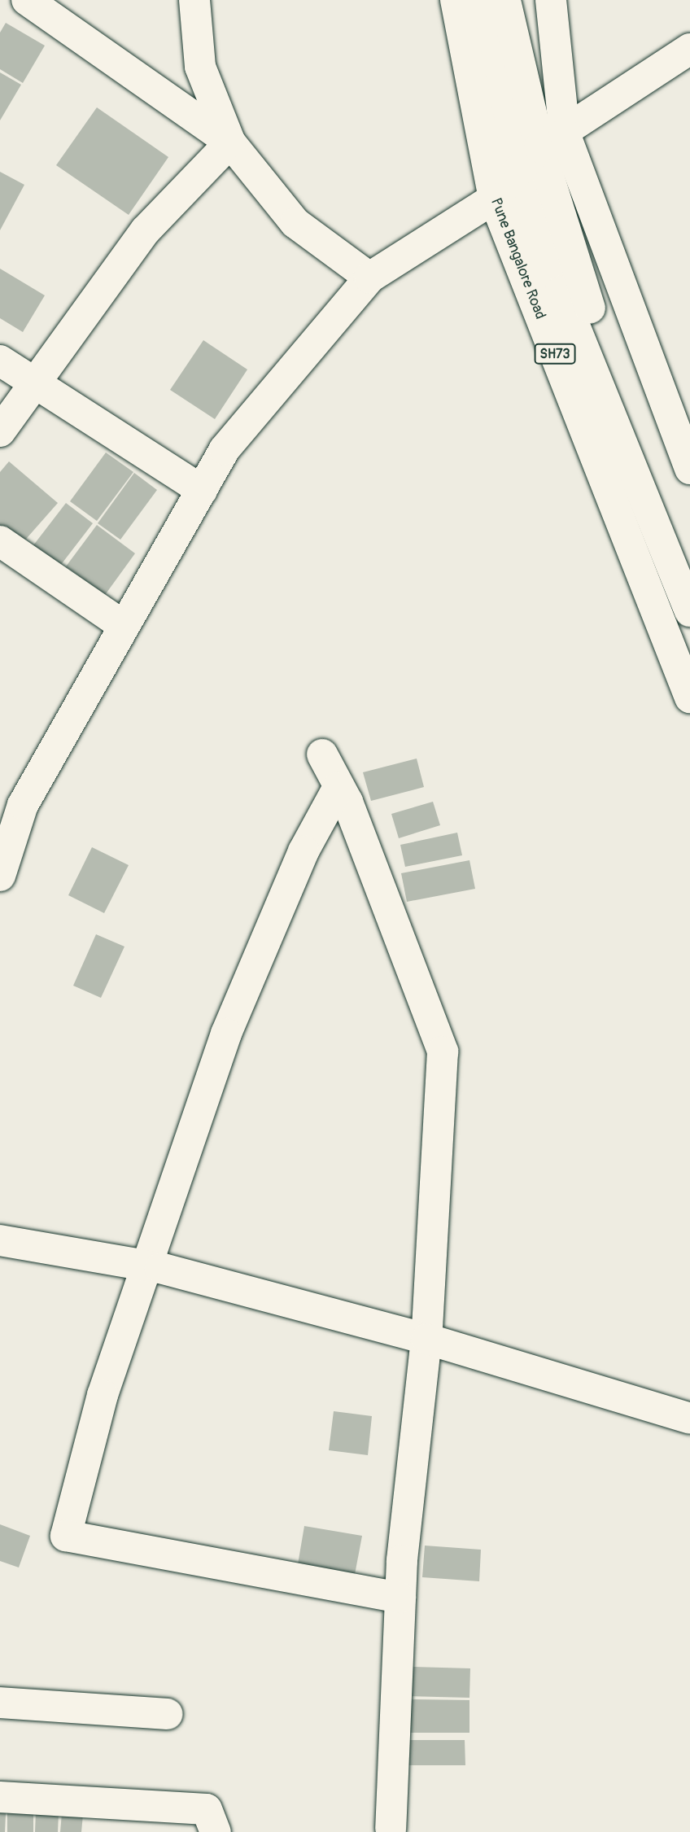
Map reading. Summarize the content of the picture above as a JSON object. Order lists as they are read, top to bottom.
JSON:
{
  "streets": {
    "street": ["Pune Bangalore Road", "SH73"]
  }
}
